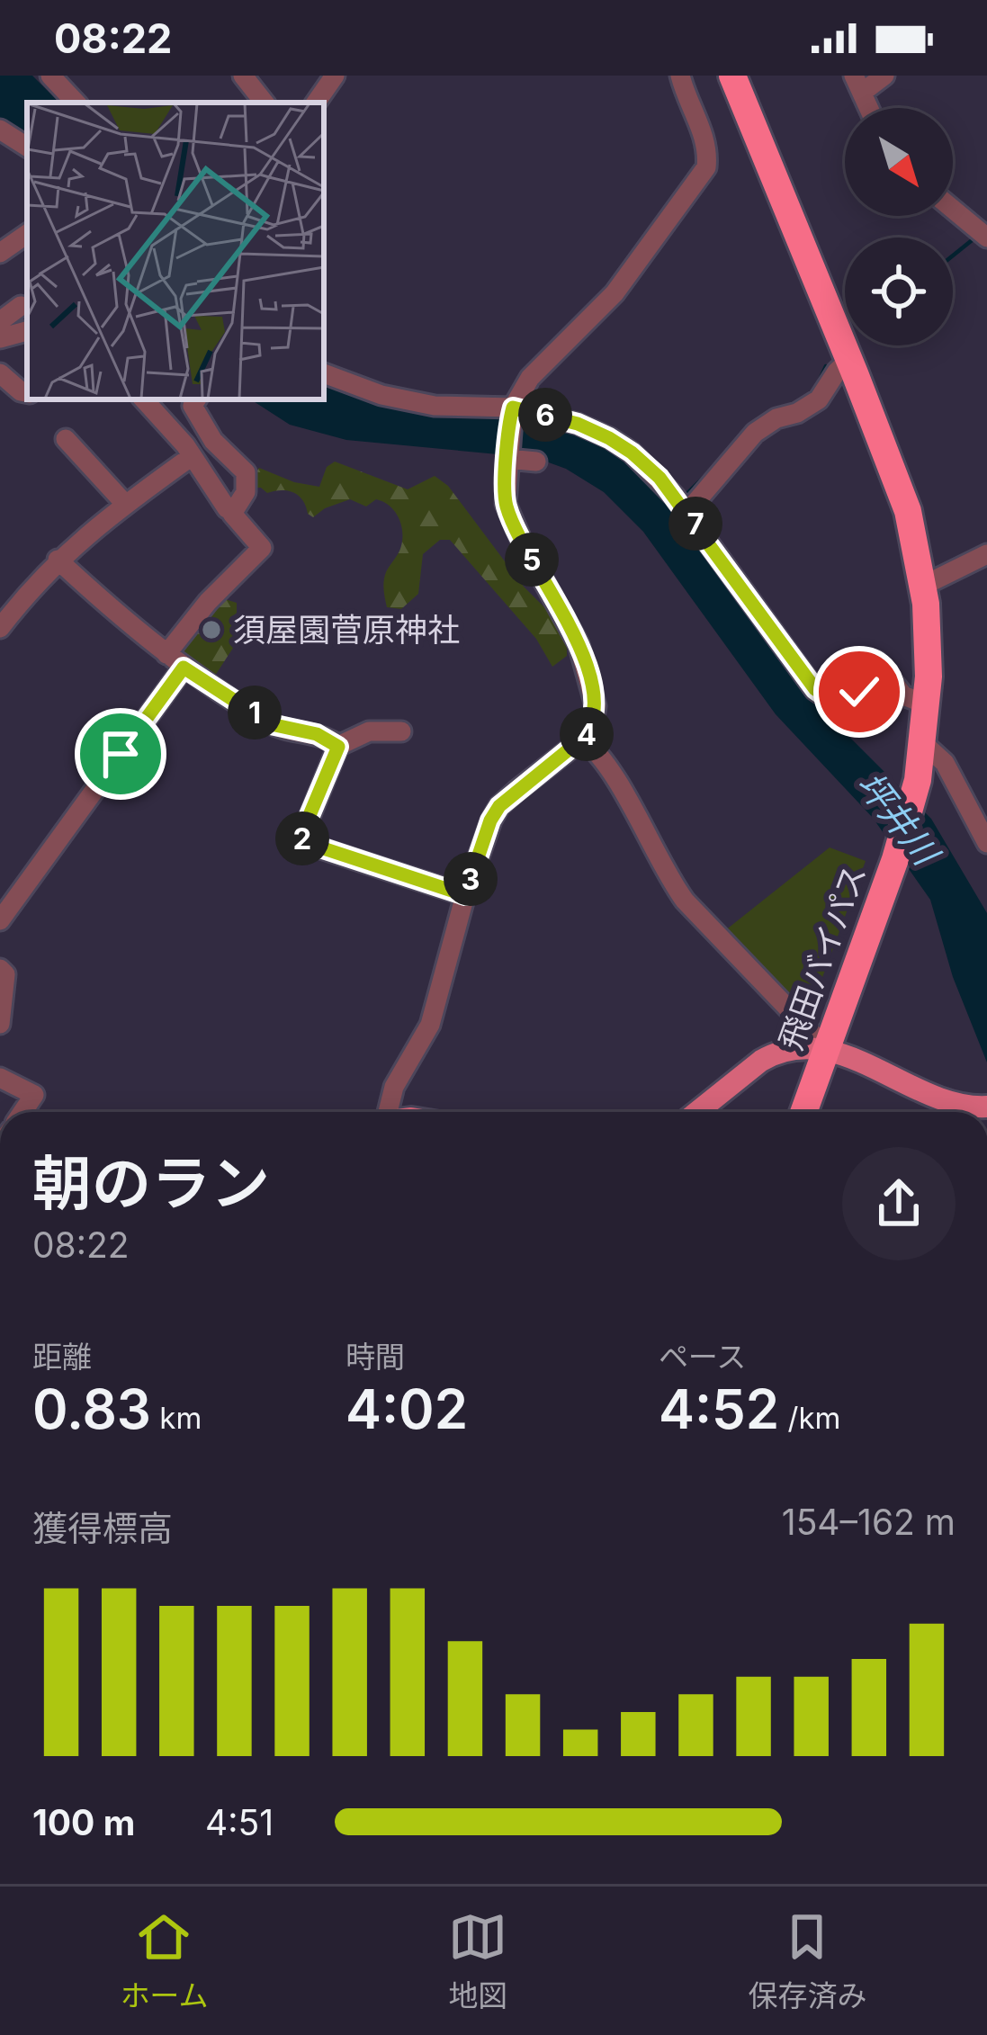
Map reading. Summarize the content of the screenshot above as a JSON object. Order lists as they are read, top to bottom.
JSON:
{
  "streets": {
    "highway": ["飛田バイパス"]
  },
  "water": ["坪井川"],
  "places": ["須屋園菅原神社"],
  "north": "bottom right",
  "page": {
    "status": "08:22",
    "pins": [
      "6",
      "7",
      "5",
      "1",
      "4",
      "2",
      "3"
    ],
    "heading": ["朝のラン", "08:22"],
    "stats": [
      ["距離", "0.83 km"],
      ["時間", "4:02"],
      ["ペース", "4:52 /km"]
    ],
    "chart": ["獲得標高", "154–162 m"],
    "list": [
      {
        "name": "100 m",
        "note": "4:51"
      }
    ],
    "tabs": ["ホーム", "地図", "保存済み"]
  }
}
